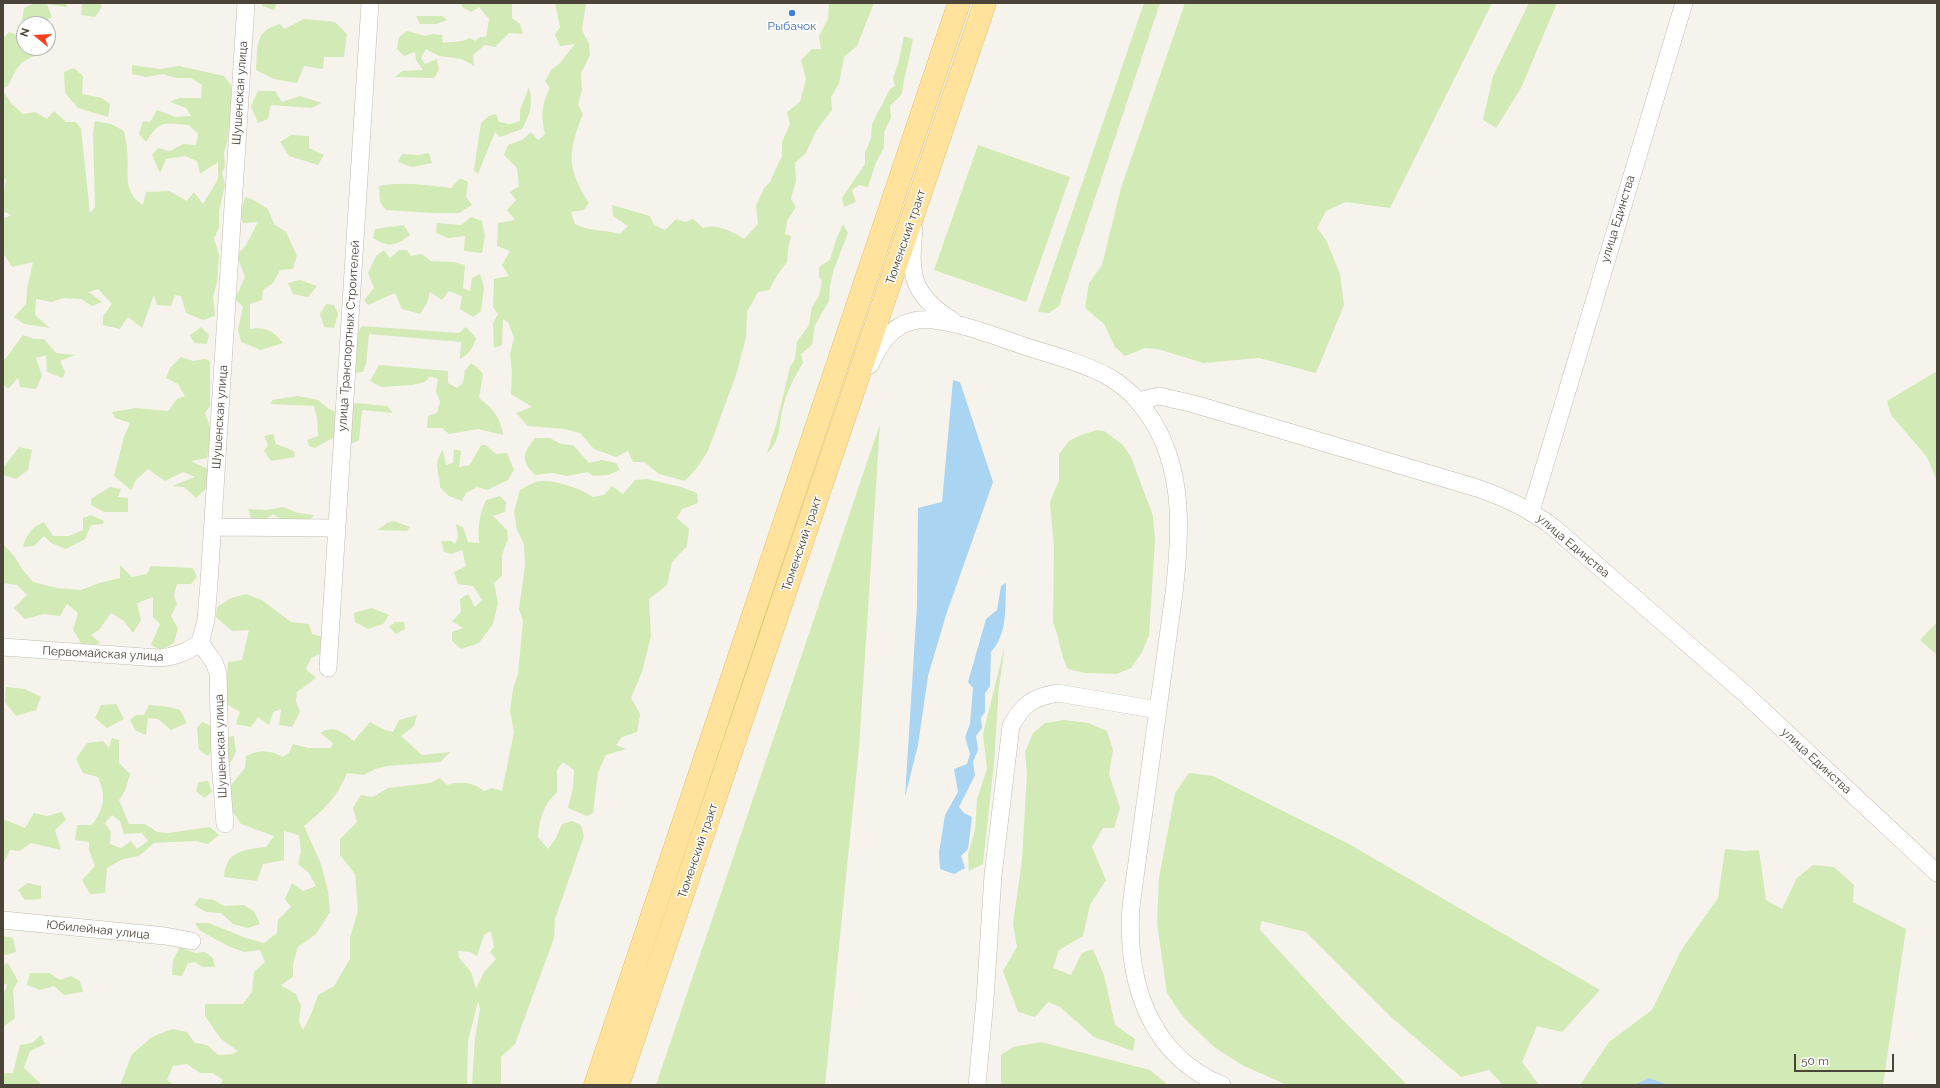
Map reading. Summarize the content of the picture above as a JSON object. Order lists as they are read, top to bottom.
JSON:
{
  "streets": {
    "main road": ["Тюменский тракт"],
    "street": [
      "Шушенская улица",
      "улица Единства",
      "улица Транспортных Строителей",
      "Первомайская улица",
      "Юбилейная улица"
    ]
  },
  "crossings": [
    ["Шушенская улица", "Первомайская улица"]
  ],
  "places": ["Рыбачок"],
  "scale_bar": "50 m",
  "north": "left"
}
